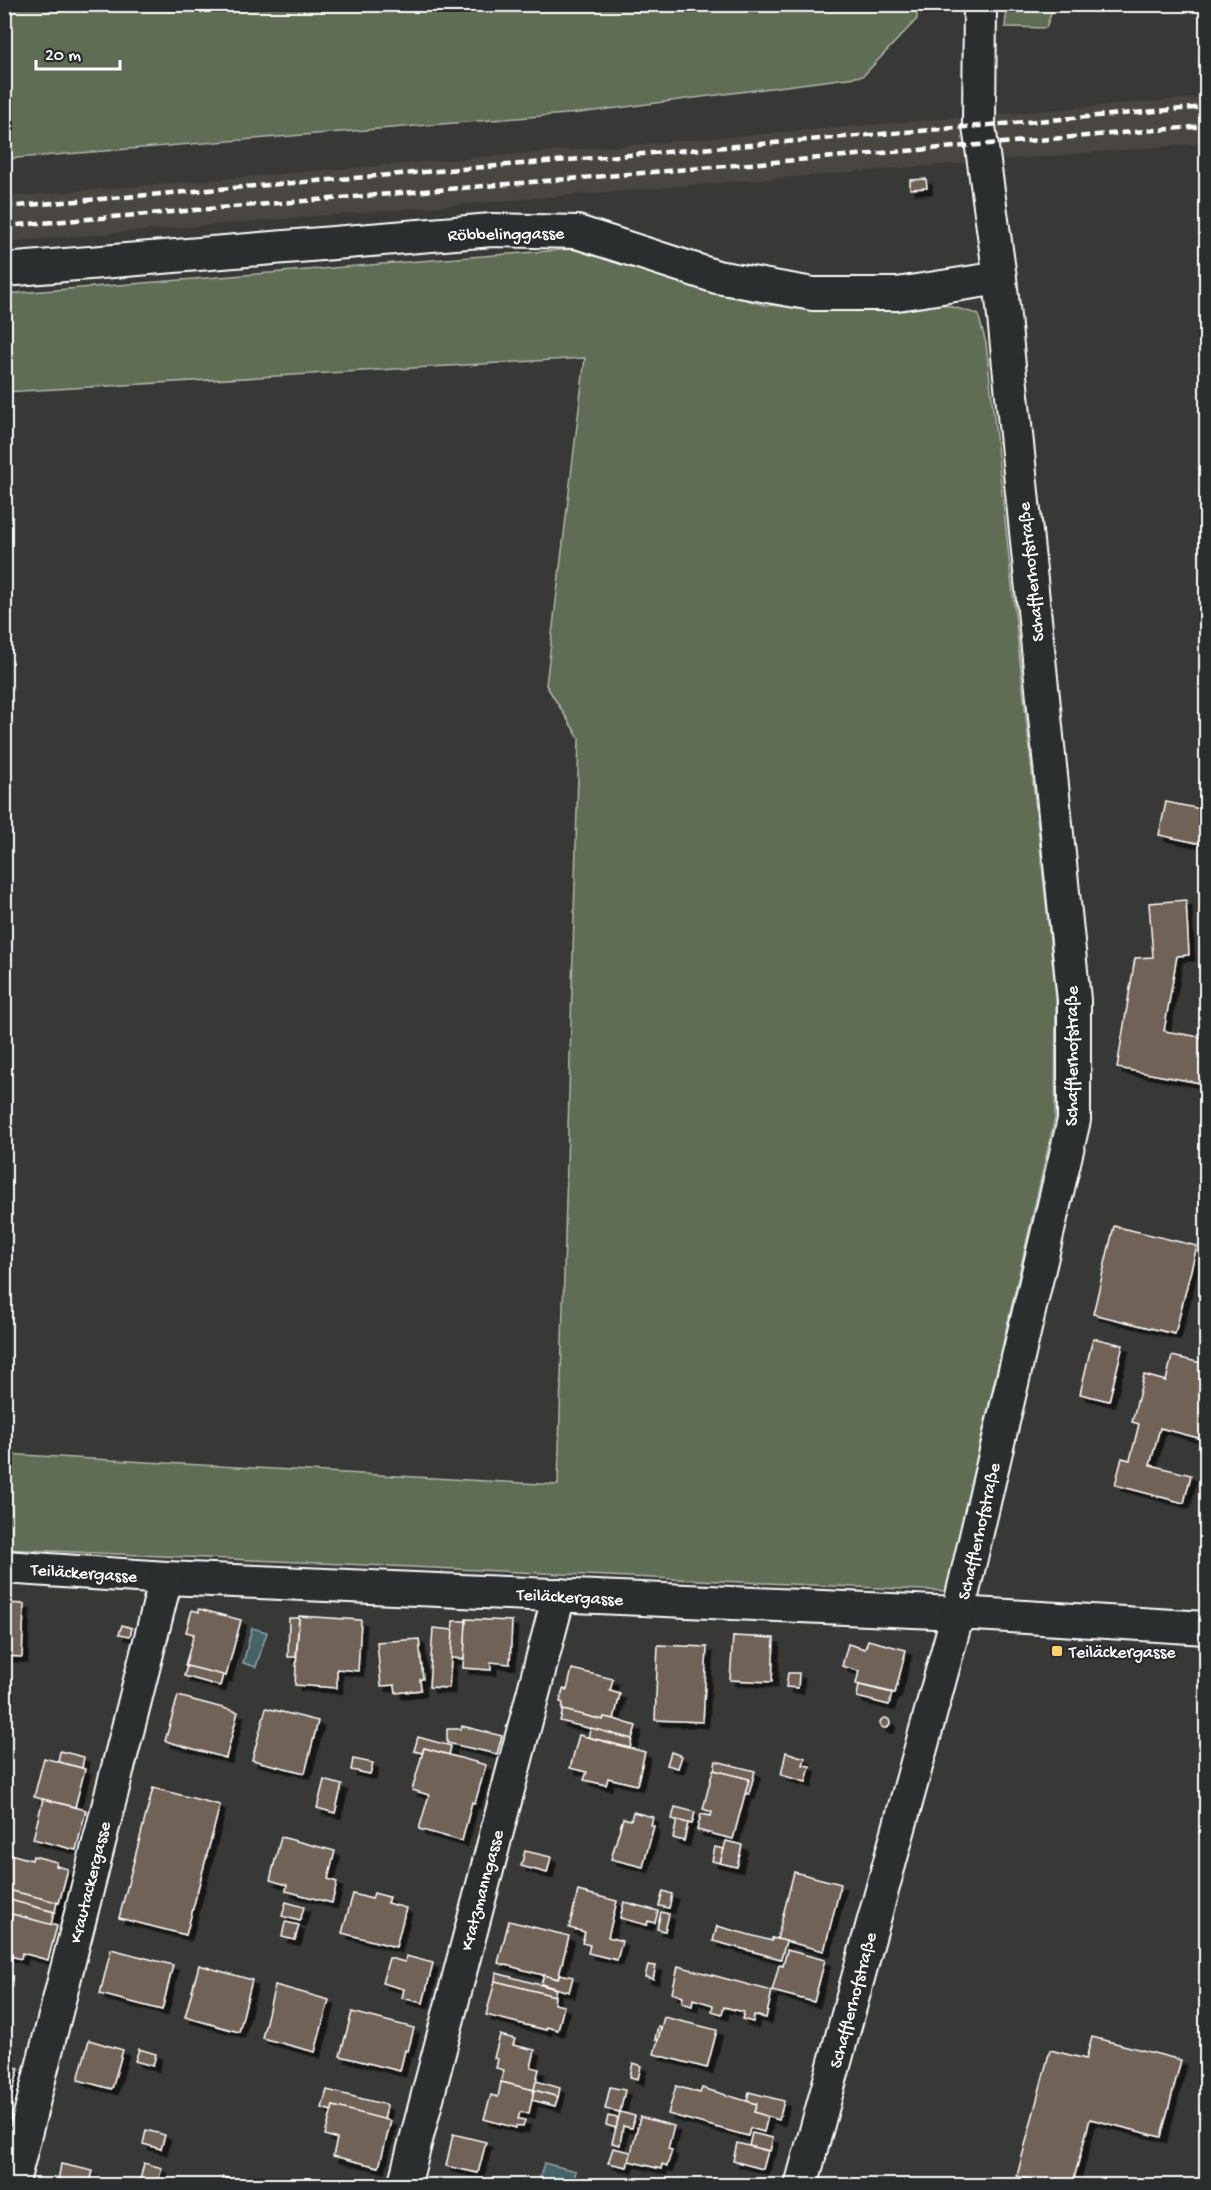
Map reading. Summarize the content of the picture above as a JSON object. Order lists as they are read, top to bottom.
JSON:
{
  "streets": {
    "street": [
      "Röbbelinggasse",
      "Schafflerhofstraße",
      "Teiläckergasse",
      "Krautackergasse",
      "Kratzmanngasse"
    ]
  },
  "crossings": [
    ["Röbbelinggasse", "Schafflerhofstraße"],
    ["Schafflerhofstraße", "Teiläckergasse"],
    ["Teiläckergasse", "Krautackergasse"],
    ["Teiläckergasse", "Kratzmanngasse"]
  ],
  "places": {
    "transit": ["Teiläckergasse"]
  },
  "scale_bar": "20 m"
}
